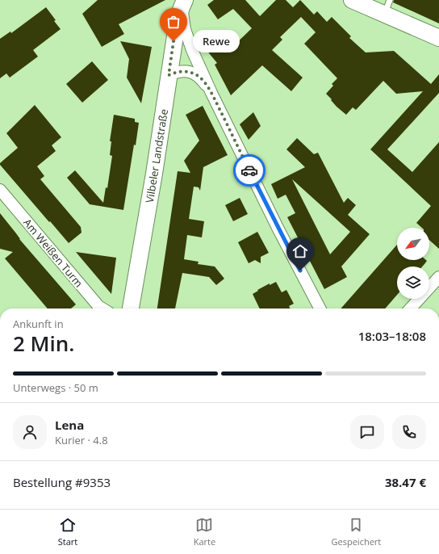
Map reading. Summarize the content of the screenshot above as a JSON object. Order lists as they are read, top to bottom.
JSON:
{
  "streets": {
    "main road": ["Vilbeler Landstraße"],
    "street": ["Am Weißen Turm"]
  },
  "places": ["Rewe"],
  "north": "bottom left",
  "page": {
    "bubble": "Rewe",
    "heading": ["2 Min.", "Ankunft in", "18:03–18:08"],
    "panel": [
      "Lena",
      "Kurier · 4.8",
      "Bestellung #9353",
      "38.47 €"
    ],
    "bar": "Unterwegs · 50 m",
    "tabs": ["Start", "Karte", "Gespeichert"]
  }
}
